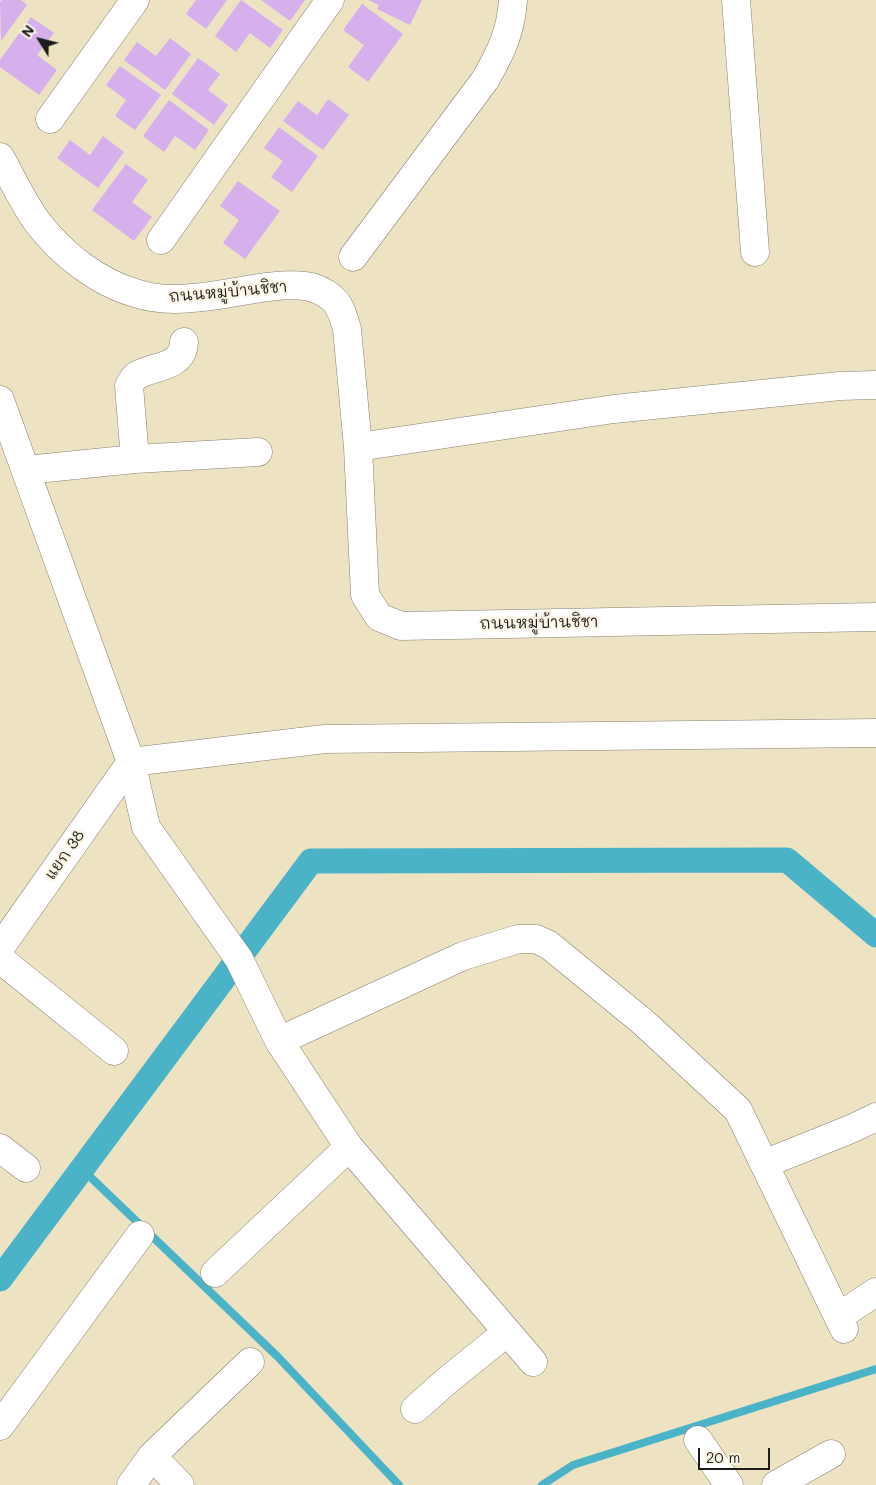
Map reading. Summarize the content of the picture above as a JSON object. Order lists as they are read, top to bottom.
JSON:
{
  "streets": {
    "street": ["ถนนหมู่บ้านชิชา", "แยก 38"]
  },
  "scale_bar": "20 m",
  "north": "top left"
}
